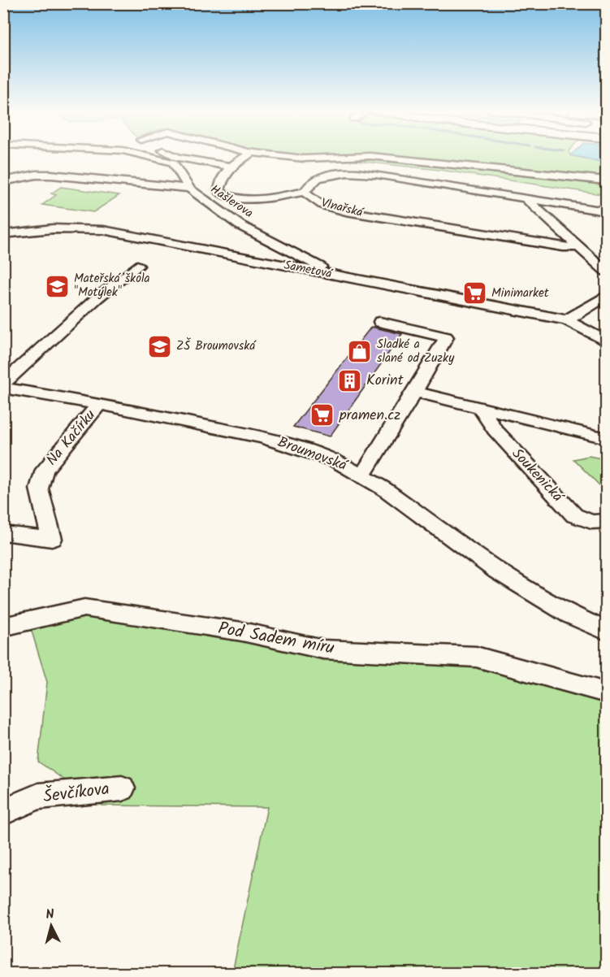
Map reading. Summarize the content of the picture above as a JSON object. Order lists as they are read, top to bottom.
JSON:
{
  "streets": {
    "street": [
      "Hašlerova",
      "Vlnařská",
      "Sametová",
      "Na Kačírku",
      "Broumovská",
      "Soukenická",
      "Pod Sadem míru",
      "Ševčíkova"
    ]
  },
  "crossings": [
    ["Hašlerova", "Sametová"],
    ["Na Kačírku", "Broumovská"]
  ],
  "places": {
    "school or university": ["Mateřská škola \"Motýlek\"", "ZŠ Broumovská"],
    "supermarket": ["Minimarket", "pramen.cz"],
    "shop": ["Sladké a slané od Zuzky"],
    "building": ["Korint"]
  },
  "north": "top"
}
